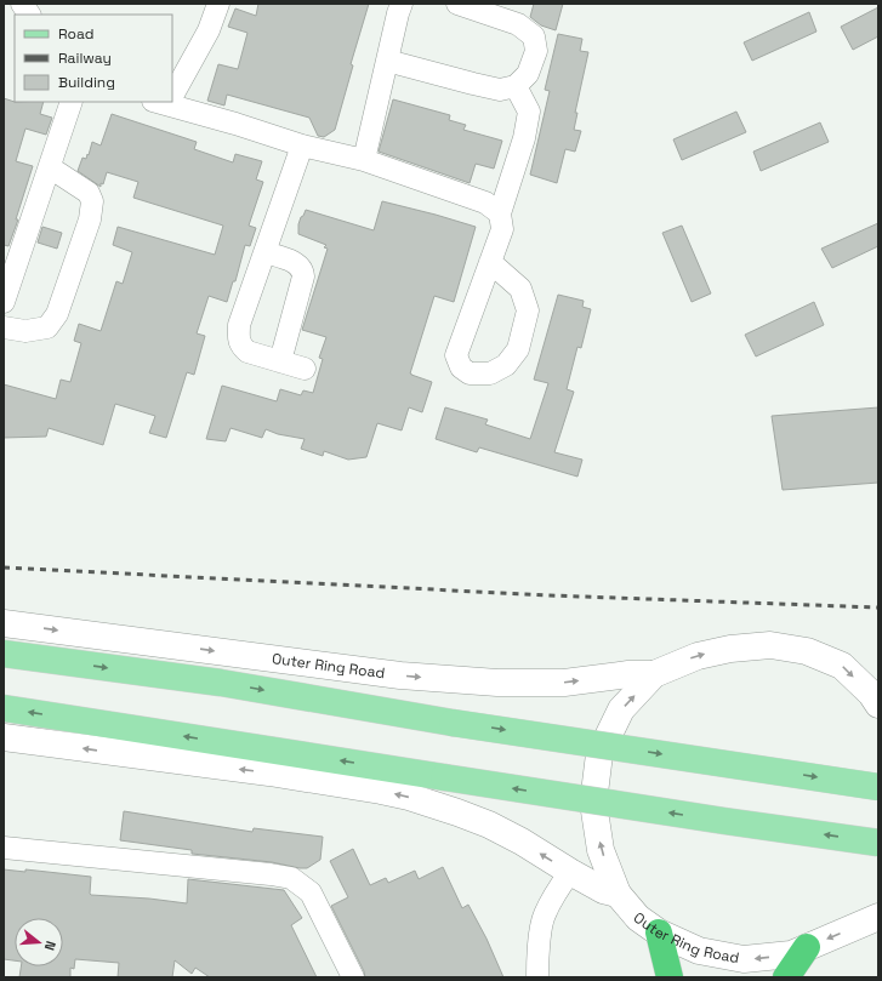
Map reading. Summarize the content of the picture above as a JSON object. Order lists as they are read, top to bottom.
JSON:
{
  "streets": {
    "main road": ["Outer Ring Road"]
  },
  "legend": ["Road", "Railway", "Building"],
  "north": "right"
}
